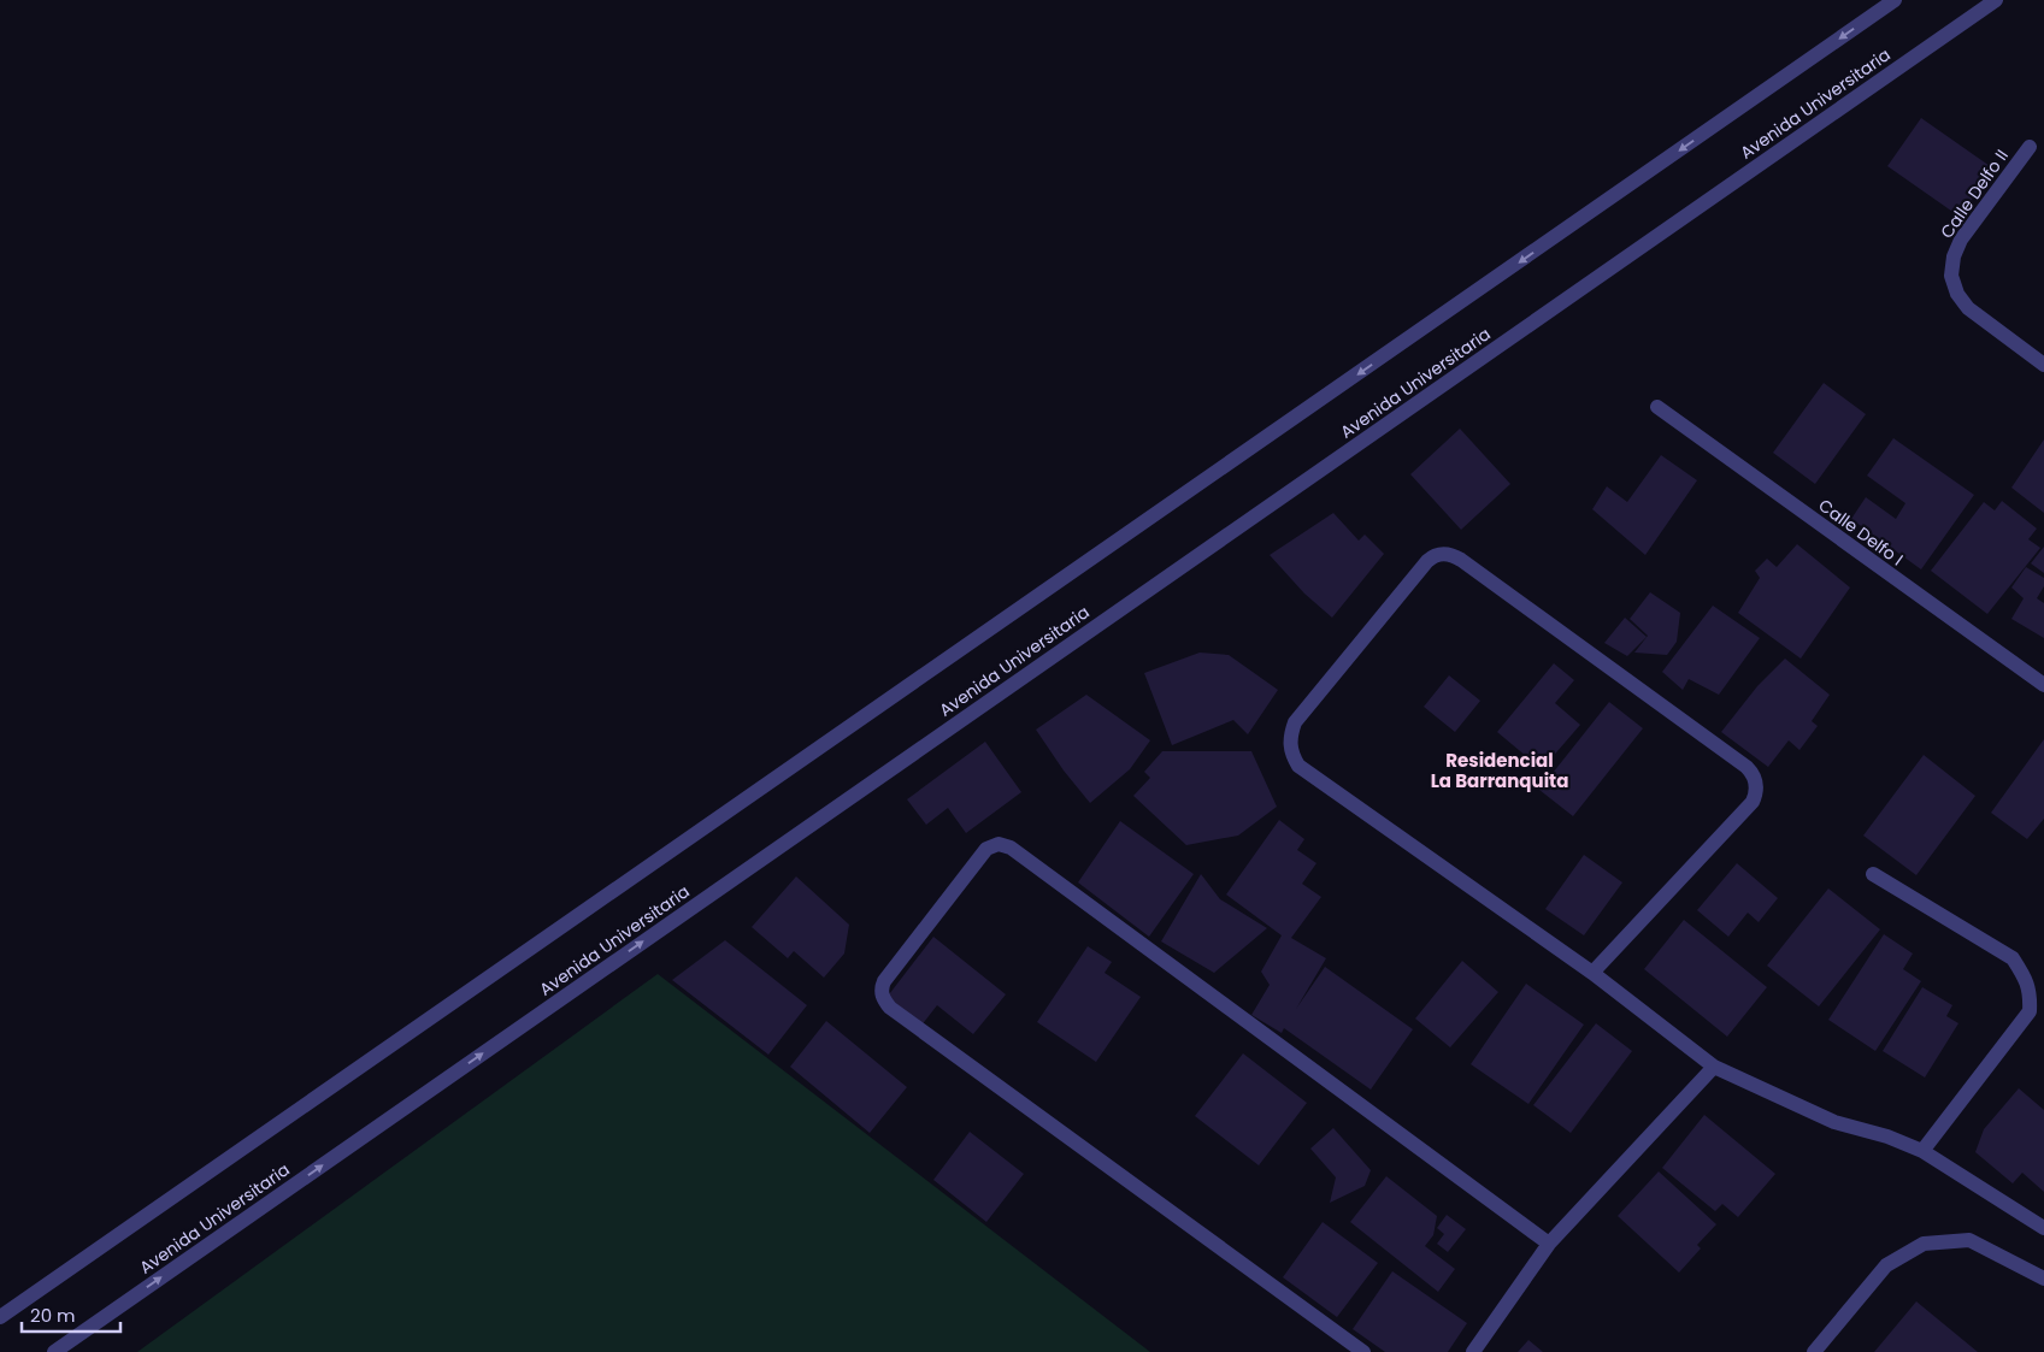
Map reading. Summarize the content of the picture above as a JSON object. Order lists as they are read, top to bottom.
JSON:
{
  "streets": {
    "street": ["Avenida Universitaria", "Calle Delfo II", "Calle Delfo I"]
  },
  "districts": ["Residencial La Barranquita"],
  "scale_bar": "20 m"
}
